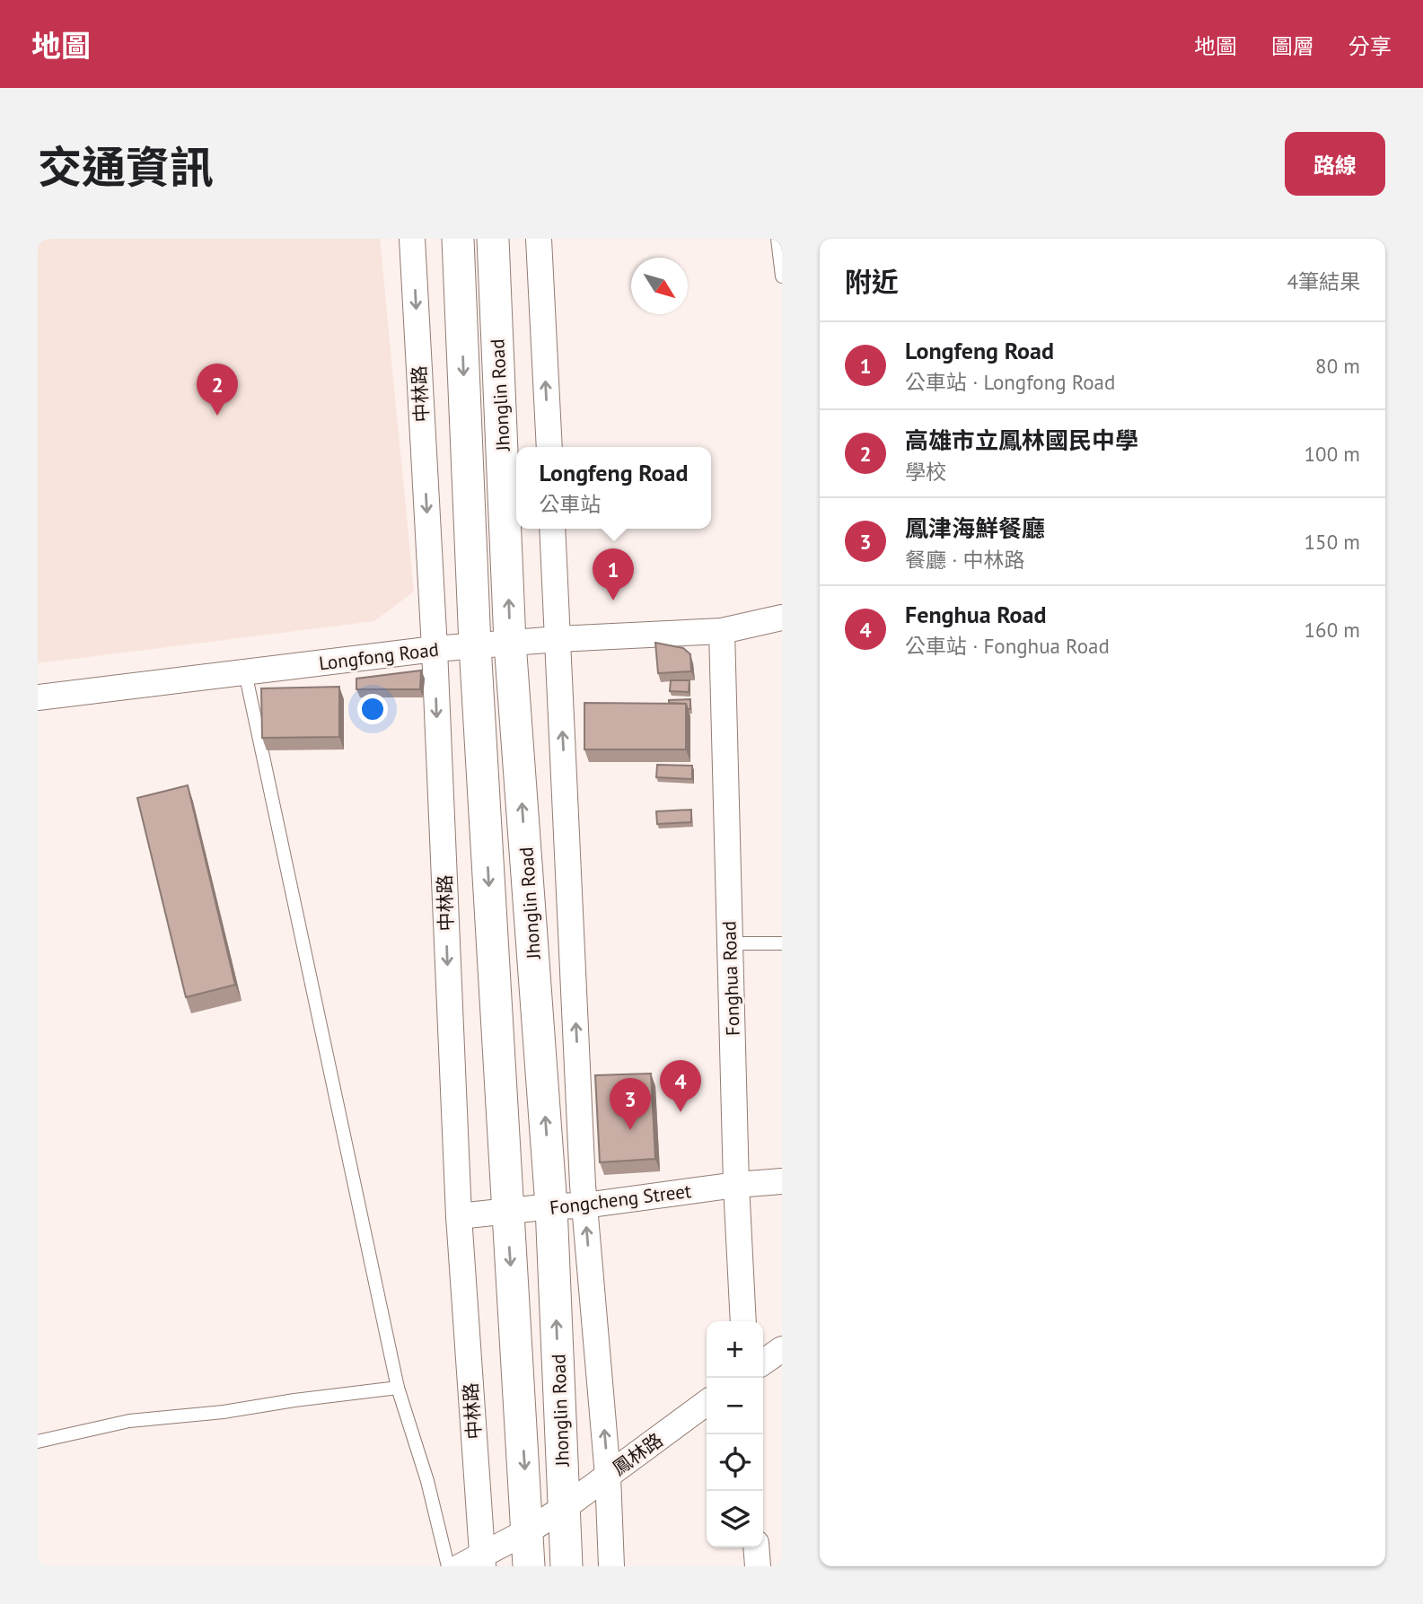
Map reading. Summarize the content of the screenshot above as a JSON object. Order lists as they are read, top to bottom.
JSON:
{
  "streets": {
    "street": [
      "中林路",
      "Jhonglin Road",
      "Longfong Road",
      "Fonghua Road",
      "Fongcheng Street",
      "鳳林路"
    ]
  },
  "crossings": [
    ["中林路", "Longfong Road"],
    ["中林路", "Fongcheng Street"],
    ["中林路", "鳳林路"],
    ["Jhonglin Road", "Longfong Road"],
    ["Jhonglin Road", "Fongcheng Street"],
    ["Jhonglin Road", "鳳林路"],
    ["Longfong Road", "Fonghua Road"],
    ["Fonghua Road", "Fongcheng Street"]
  ],
  "north": "bottom right",
  "page": {
    "header": "地圖",
    "nav": ["地圖", "圖層", "分享"],
    "title": "交通資訊",
    "buttons": "路線",
    "heading": ["附近", "4筆結果"],
    "list": [
      {
        "mark": "1",
        "name": "Longfeng Road",
        "note": "公車站 · Longfong Road",
        "value": "80 m"
      },
      {
        "mark": "2",
        "name": "高雄市立鳳林國民中學",
        "note": "學校",
        "value": "100 m"
      },
      {
        "mark": "3",
        "name": "鳳津海鮮餐廳",
        "note": "餐廳 · 中林路",
        "value": "150 m"
      },
      {
        "mark": "4",
        "name": "Fenghua Road",
        "note": "公車站 · Fonghua Road",
        "value": "160 m"
      }
    ],
    "pins": [
      "2",
      "1",
      "4",
      "3"
    ],
    "popup": ["Longfeng Road", "公車站"],
    "map_buttons": ["+", "−"]
  }
}
